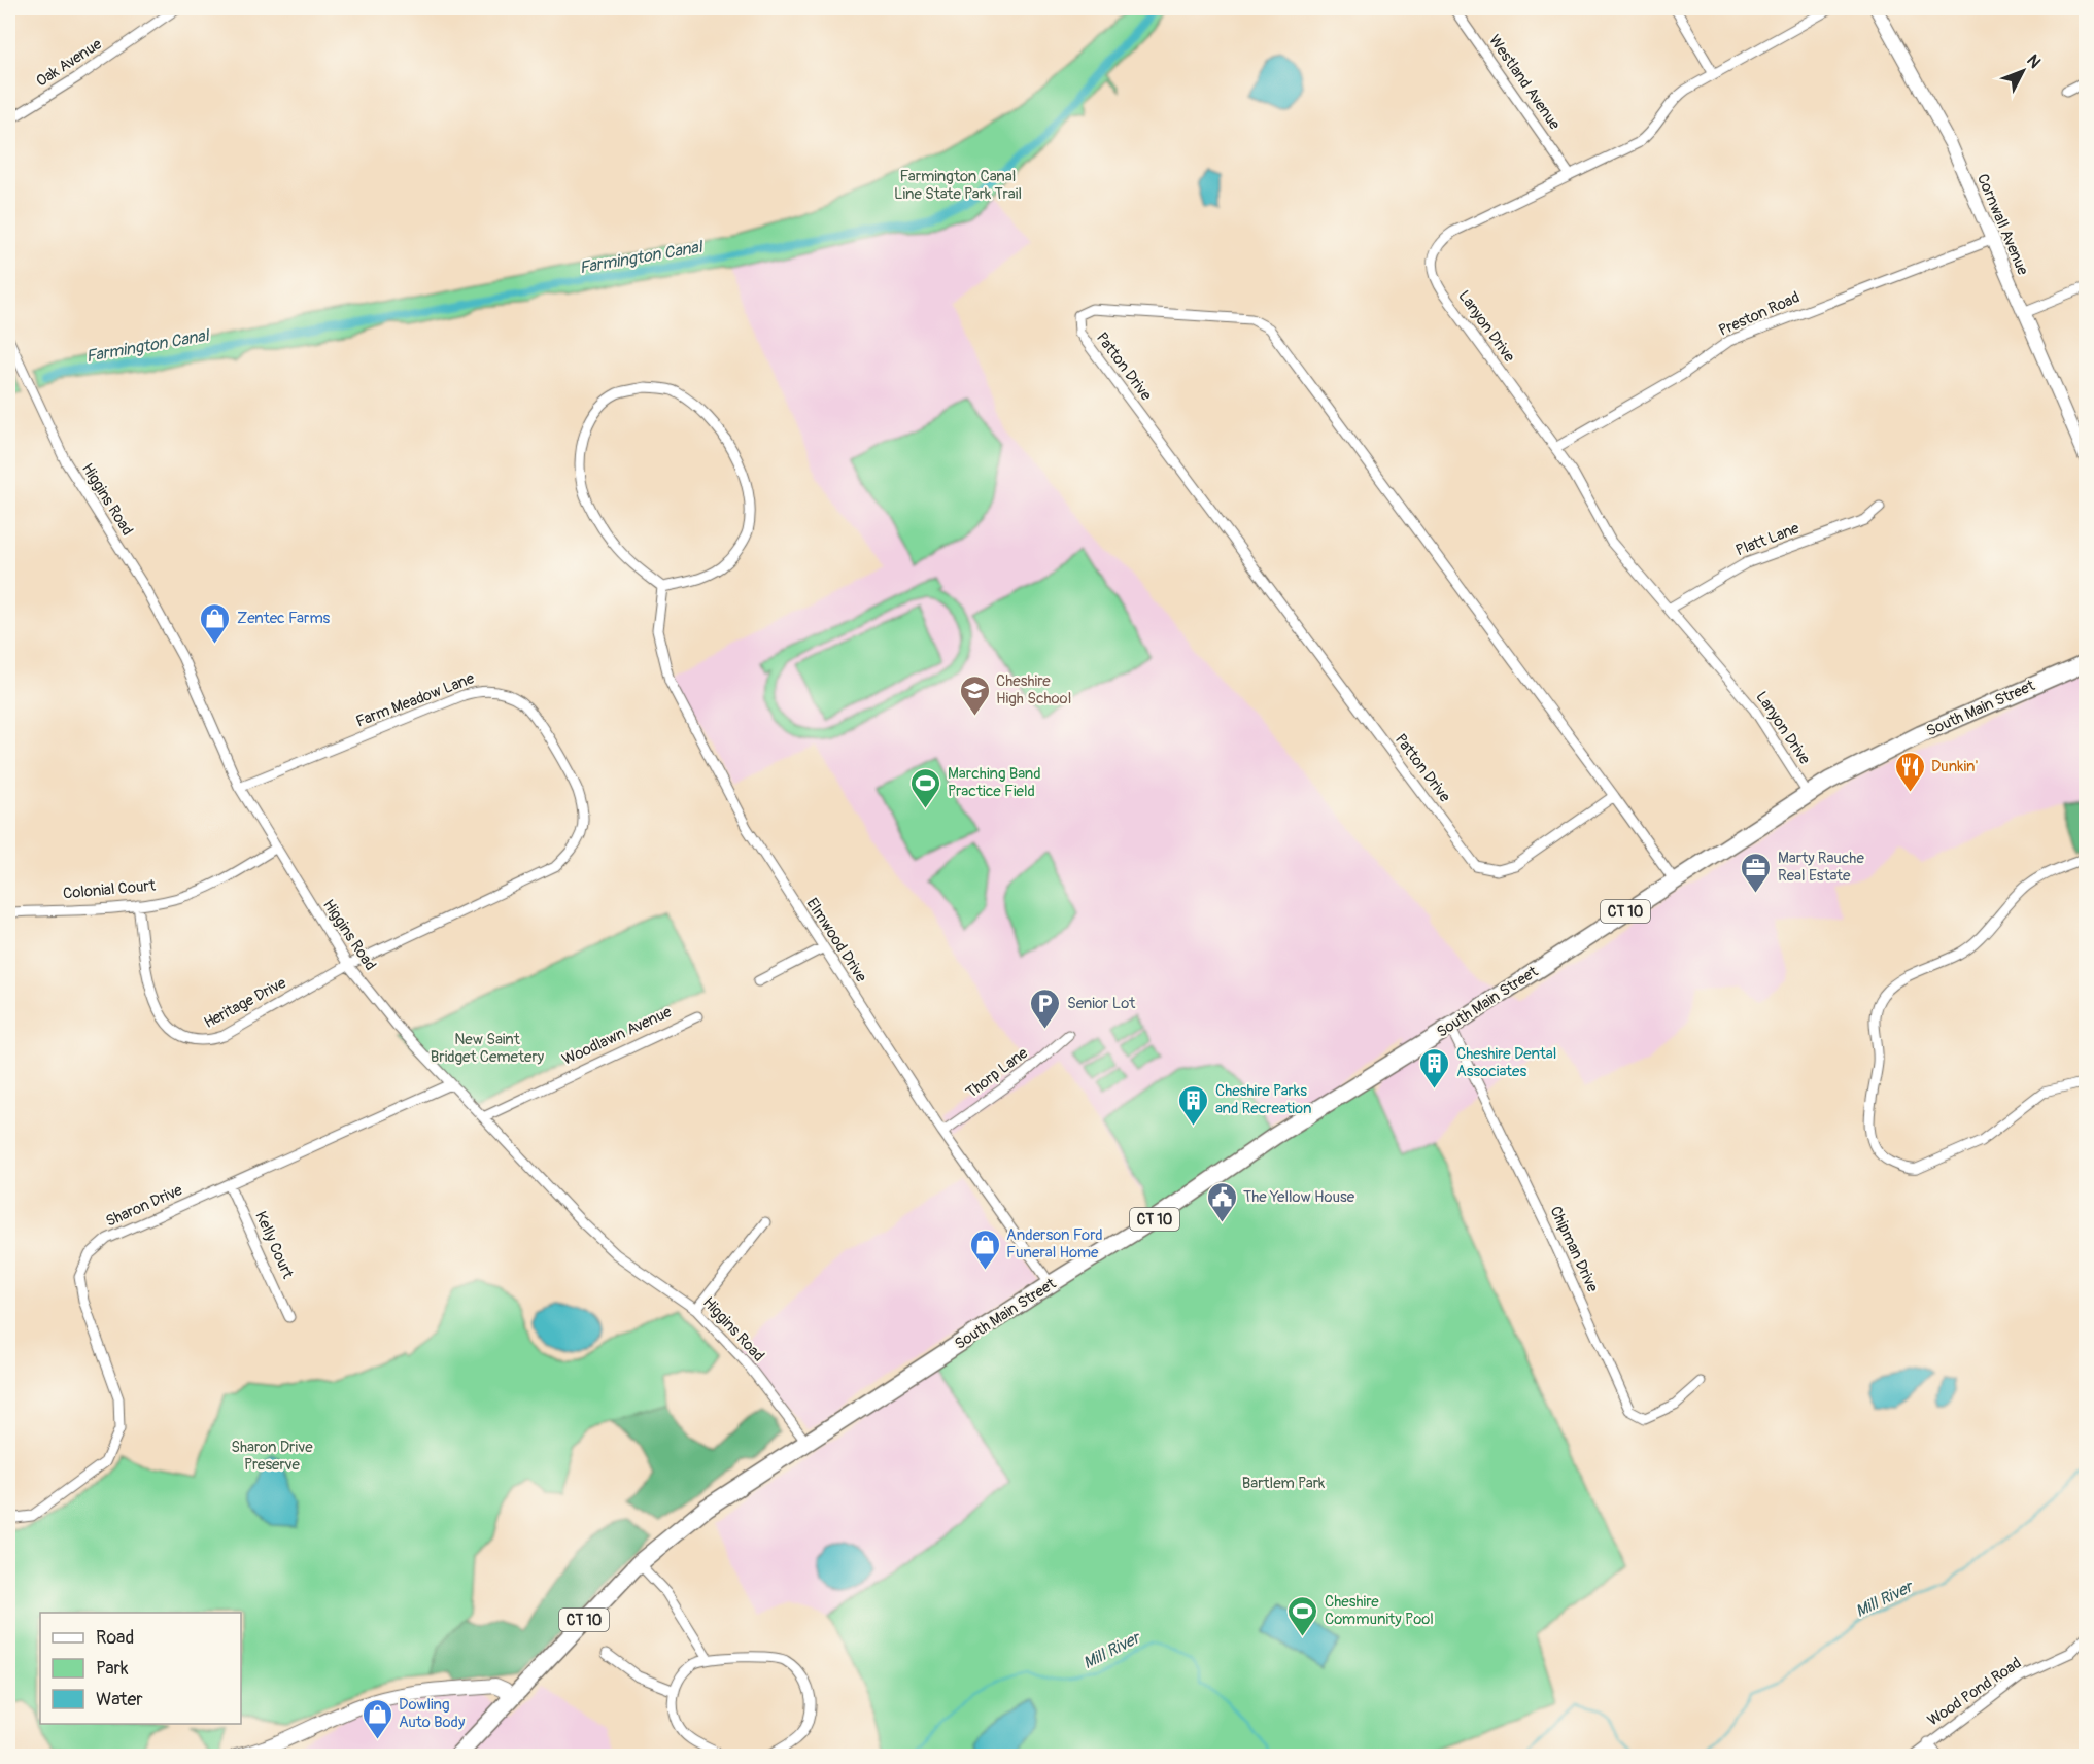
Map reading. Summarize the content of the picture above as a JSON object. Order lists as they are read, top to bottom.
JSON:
{
  "streets": {
    "highway": ["South Main Street", "CT 10"],
    "street": [
      "Oak Avenue",
      "Westland Avenue",
      "Cornwall Avenue",
      "Preston Road",
      "Lanyon Drive",
      "Patton Drive",
      "Higgins Road",
      "Platt Lane",
      "Farm Meadow Lane",
      "Colonial Court",
      "Elmwood Drive",
      "Heritage Drive",
      "Woodlawn Avenue",
      "Thorp Lane",
      "Sharon Drive",
      "Kelly Court",
      "Chipman Drive",
      "Wood Pond Road"
    ]
  },
  "crossings": [
    ["Westland Avenue", "Lanyon Drive"],
    ["Cornwall Avenue", "Preston Road"],
    ["Preston Road", "Lanyon Drive"],
    ["Lanyon Drive", "Platt Lane"],
    ["Lanyon Drive", "South Main Street"],
    ["Patton Drive", "South Main Street"],
    ["Higgins Road", "Farm Meadow Lane"],
    ["Higgins Road", "South Main Street"],
    ["Higgins Road", "Colonial Court"],
    ["Higgins Road", "Heritage Drive"],
    ["Higgins Road", "Woodlawn Avenue"],
    ["Higgins Road", "Sharon Drive"],
    ["Farm Meadow Lane", "Heritage Drive"],
    ["South Main Street", "Elmwood Drive"],
    ["South Main Street", "Chipman Drive"],
    ["Colonial Court", "Heritage Drive"],
    ["Elmwood Drive", "Thorp Lane"],
    ["Sharon Drive", "Kelly Court"]
  ],
  "water": ["Farmington Canal", "Mill River"],
  "parks": [
    "Farmington Canal Line State Park Trail",
    "New Saint Bridget Cemetery",
    "Sharon Drive Preserve",
    "Bartlem Park"
  ],
  "places": {
    "shop": ["Zentec Farms", "Anderson Ford Funeral Home", "Dowling Auto Body"],
    "school or university": ["Cheshire High School"],
    "restaurant": ["Dunkin'"],
    "sports": ["Marching Band Practice Field", "Cheshire Community Pool"],
    "office": ["Marty Rauche Real Estate"],
    "parking": ["Senior Lot"],
    "building": ["Cheshire Dental Associates", "Cheshire Parks and Recreation"],
    "public building": ["The Yellow House"]
  },
  "legend": ["Road", "Park", "Water"],
  "north": "top right"
}
